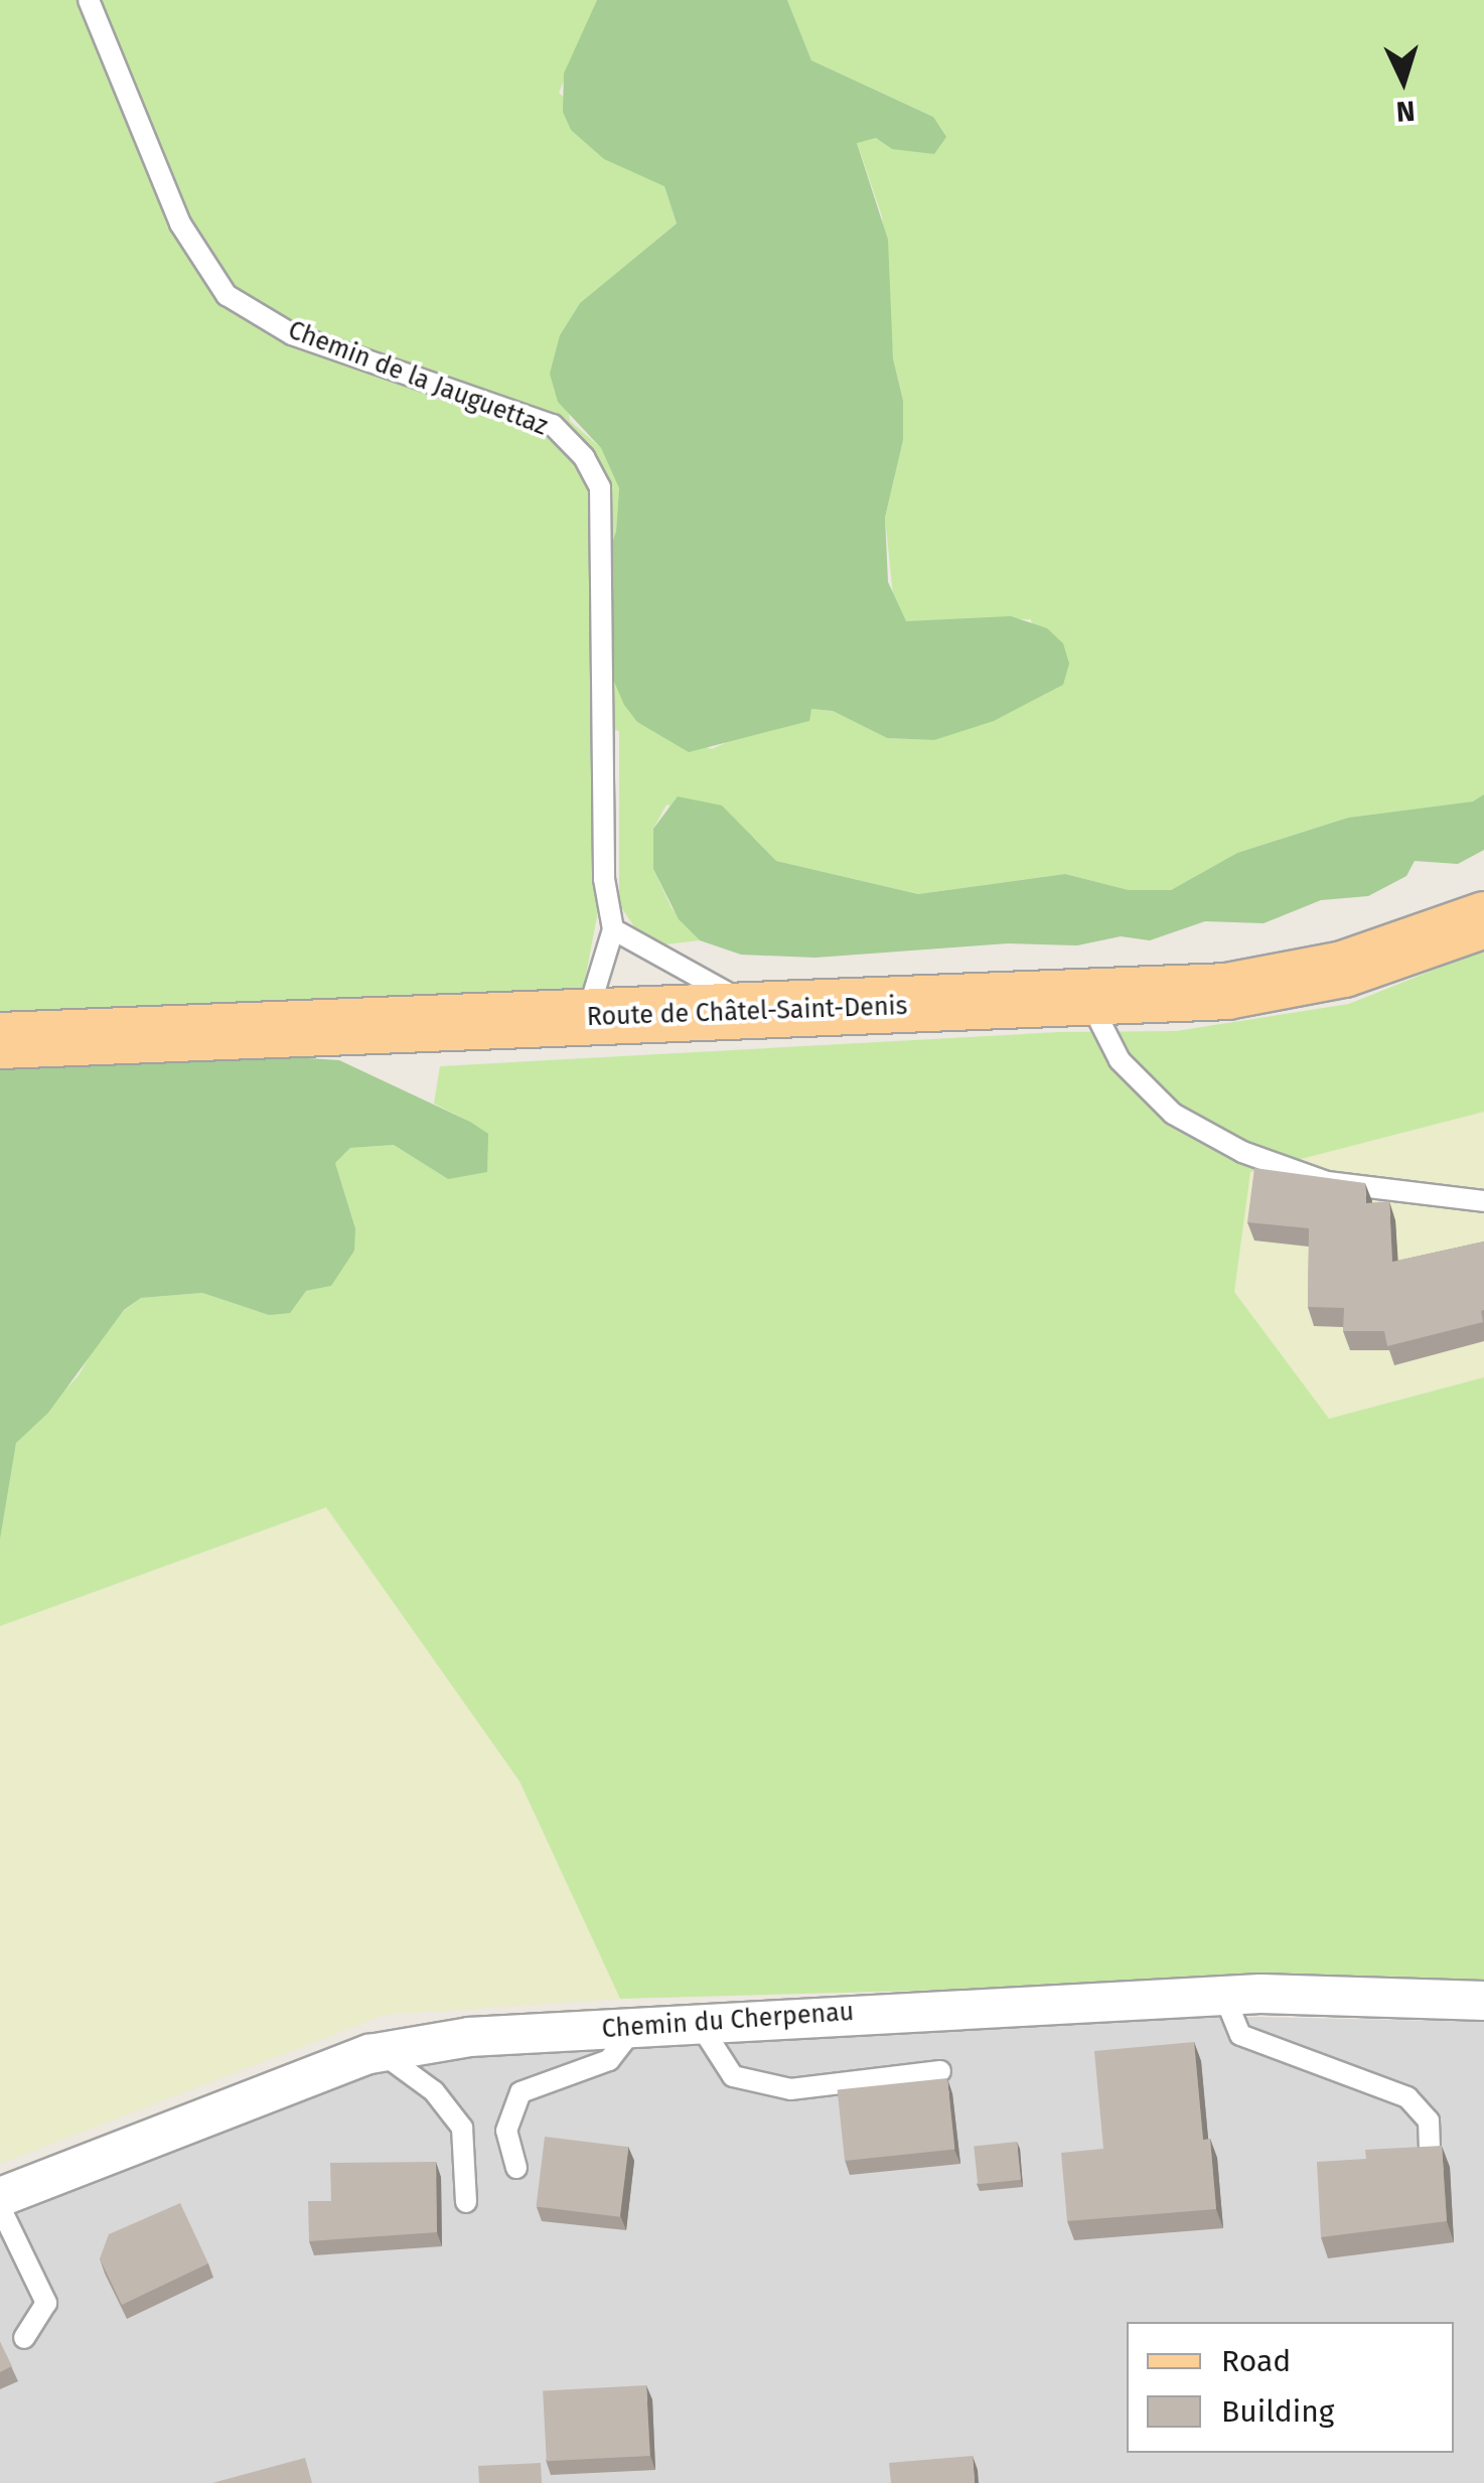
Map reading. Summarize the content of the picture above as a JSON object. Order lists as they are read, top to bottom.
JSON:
{
  "streets": {
    "main road": ["Route de Châtel-Saint-Denis"],
    "street": ["Chemin du Cherpenau"],
    "lane": ["Chemin de la Jauguettaz"]
  },
  "legend": ["Road", "Building"],
  "north": "bottom"
}
